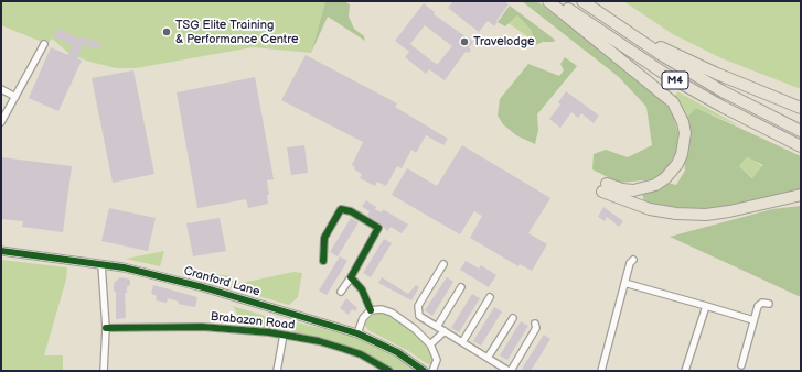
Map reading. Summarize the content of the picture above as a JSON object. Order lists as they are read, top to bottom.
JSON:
{
  "streets": {
    "highway": ["M4"],
    "street": ["Cranford Lane", "Brabazon Road"]
  },
  "places": ["TSG Elite Training & Performance Centre", "Travelodge"]
}
